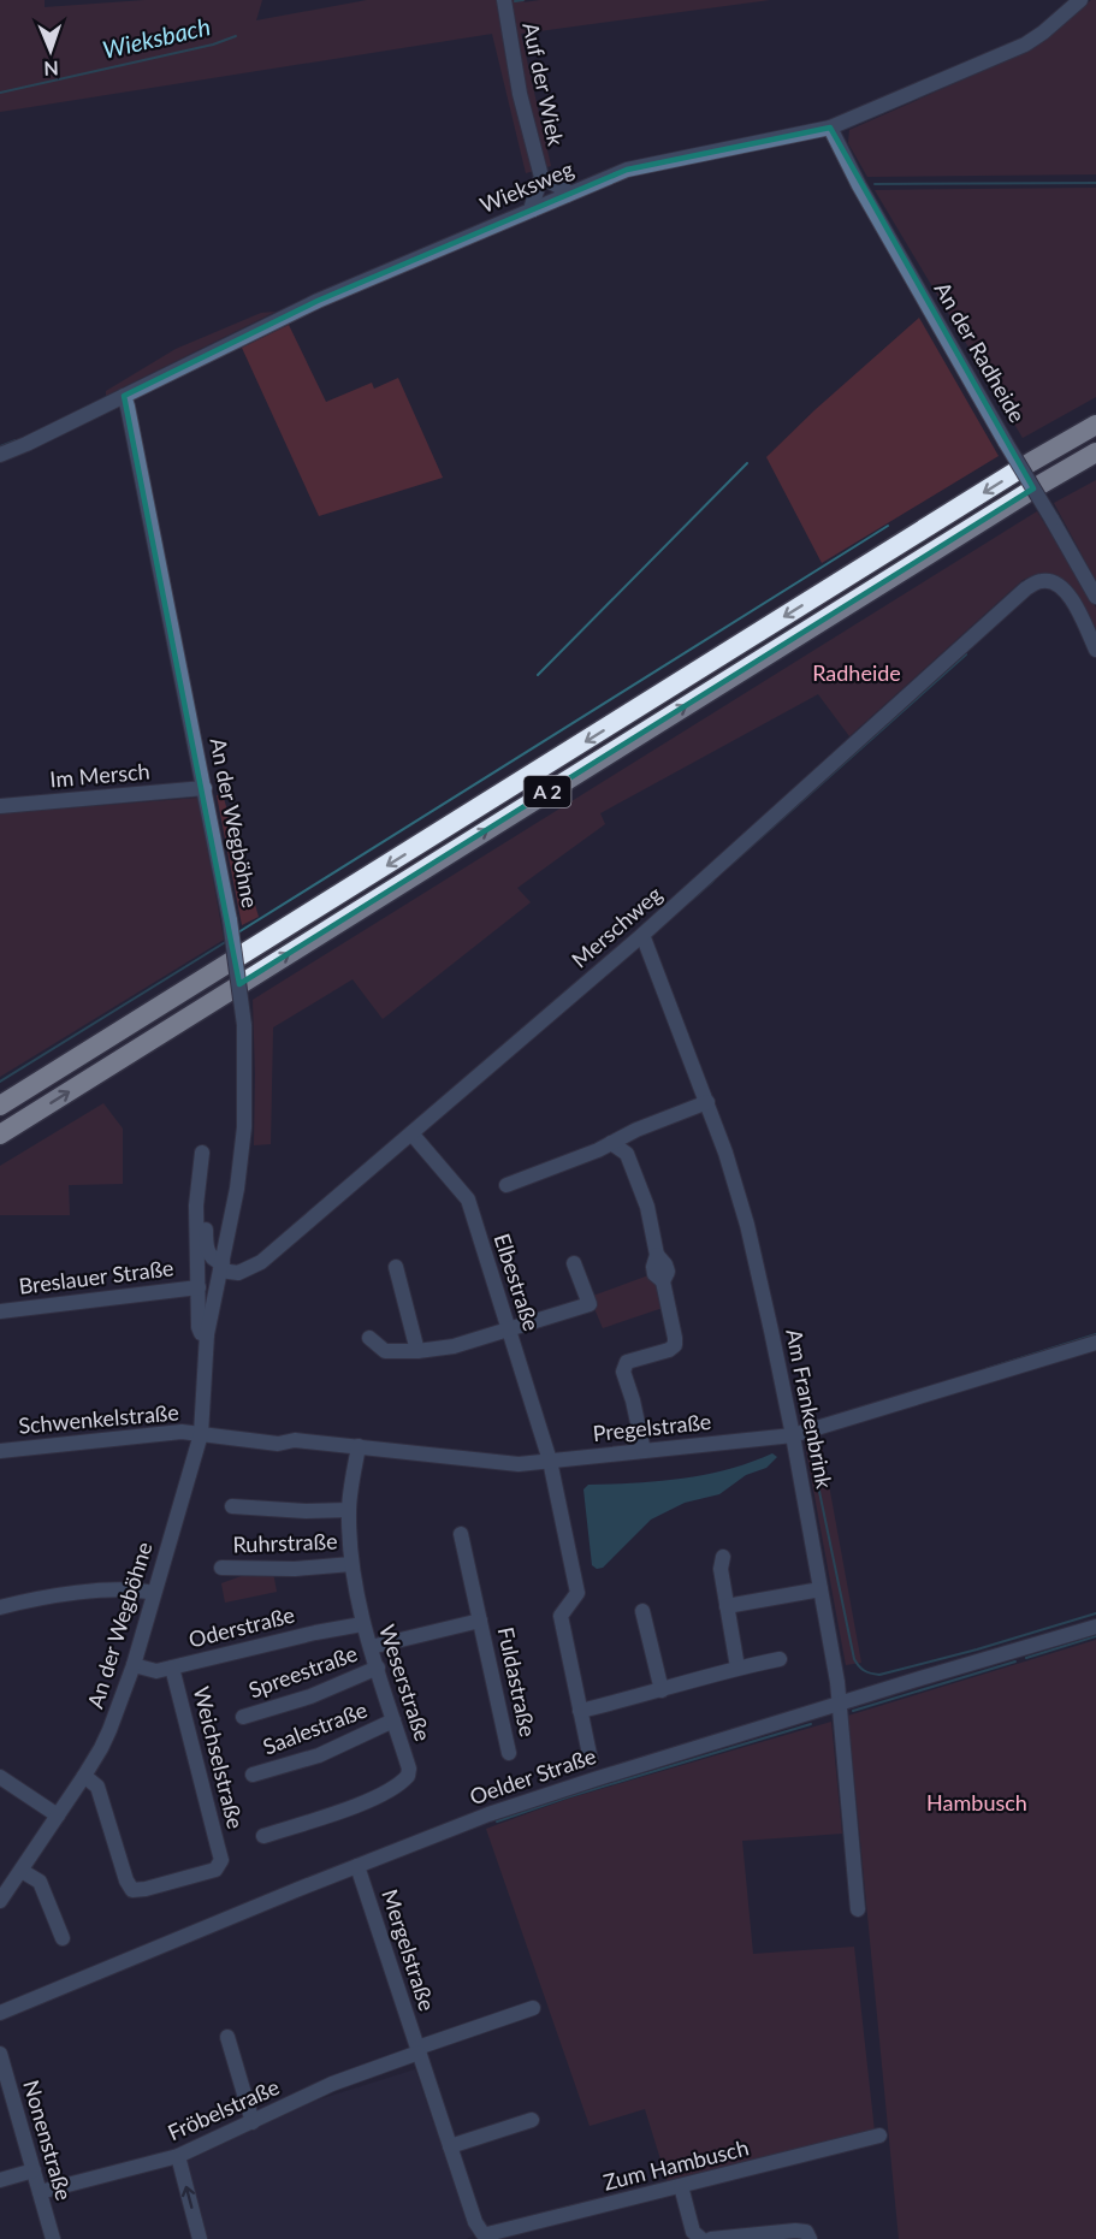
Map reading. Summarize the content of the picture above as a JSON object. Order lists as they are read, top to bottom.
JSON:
{
  "streets": {
    "highway": ["A 2"],
    "street": [
      "Auf der Wiek",
      "Wieksweg",
      "An der Radheide",
      "Im Mersch",
      "An der Wegböhne",
      "Merschweg",
      "Breslauer Straße",
      "Elbestraße",
      "Am Frankenbrink",
      "Schwenkelstraße",
      "Pregelstraße",
      "Ruhrstraße",
      "Oderstraße",
      "Spreestraße",
      "Fuldastraße",
      "Weserstraße",
      "Saalestraße",
      "Weichselstraße",
      "Oelder Straße",
      "Mergelstraße",
      "Fröbelstraße",
      "Nonenstraße",
      "Zum Hambusch"
    ]
  },
  "crossings": [
    ["Auf der Wiek", "Wieksweg"],
    ["Wieksweg", "An der Radheide"],
    ["Wieksweg", "An der Wegböhne"],
    ["Im Mersch", "An der Wegböhne"],
    ["An der Wegböhne", "Merschweg"],
    ["An der Wegböhne", "Breslauer Straße"],
    ["An der Wegböhne", "Schwenkelstraße"],
    ["An der Wegböhne", "Pregelstraße"],
    ["An der Wegböhne", "Oderstraße"],
    ["An der Wegböhne", "Weichselstraße"],
    ["Merschweg", "Elbestraße"],
    ["Merschweg", "Am Frankenbrink"],
    ["Elbestraße", "Pregelstraße"],
    ["Am Frankenbrink", "Pregelstraße"],
    ["Am Frankenbrink", "Oelder Straße"],
    ["Schwenkelstraße", "Pregelstraße"],
    ["Pregelstraße", "Weserstraße"],
    ["Ruhrstraße", "Weserstraße"],
    ["Oderstraße", "Weserstraße"],
    ["Oderstraße", "Weichselstraße"],
    ["Spreestraße", "Weserstraße"],
    ["Fuldastraße", "Weserstraße"],
    ["Weserstraße", "Saalestraße"],
    ["Oelder Straße", "Mergelstraße"],
    ["Mergelstraße", "Fröbelstraße"],
    ["Mergelstraße", "Zum Hambusch"],
    ["Fröbelstraße", "Nonenstraße"]
  ],
  "water": ["Wieksbach"],
  "parks": ["Radheide", "Hambusch"],
  "north": "bottom"
}
